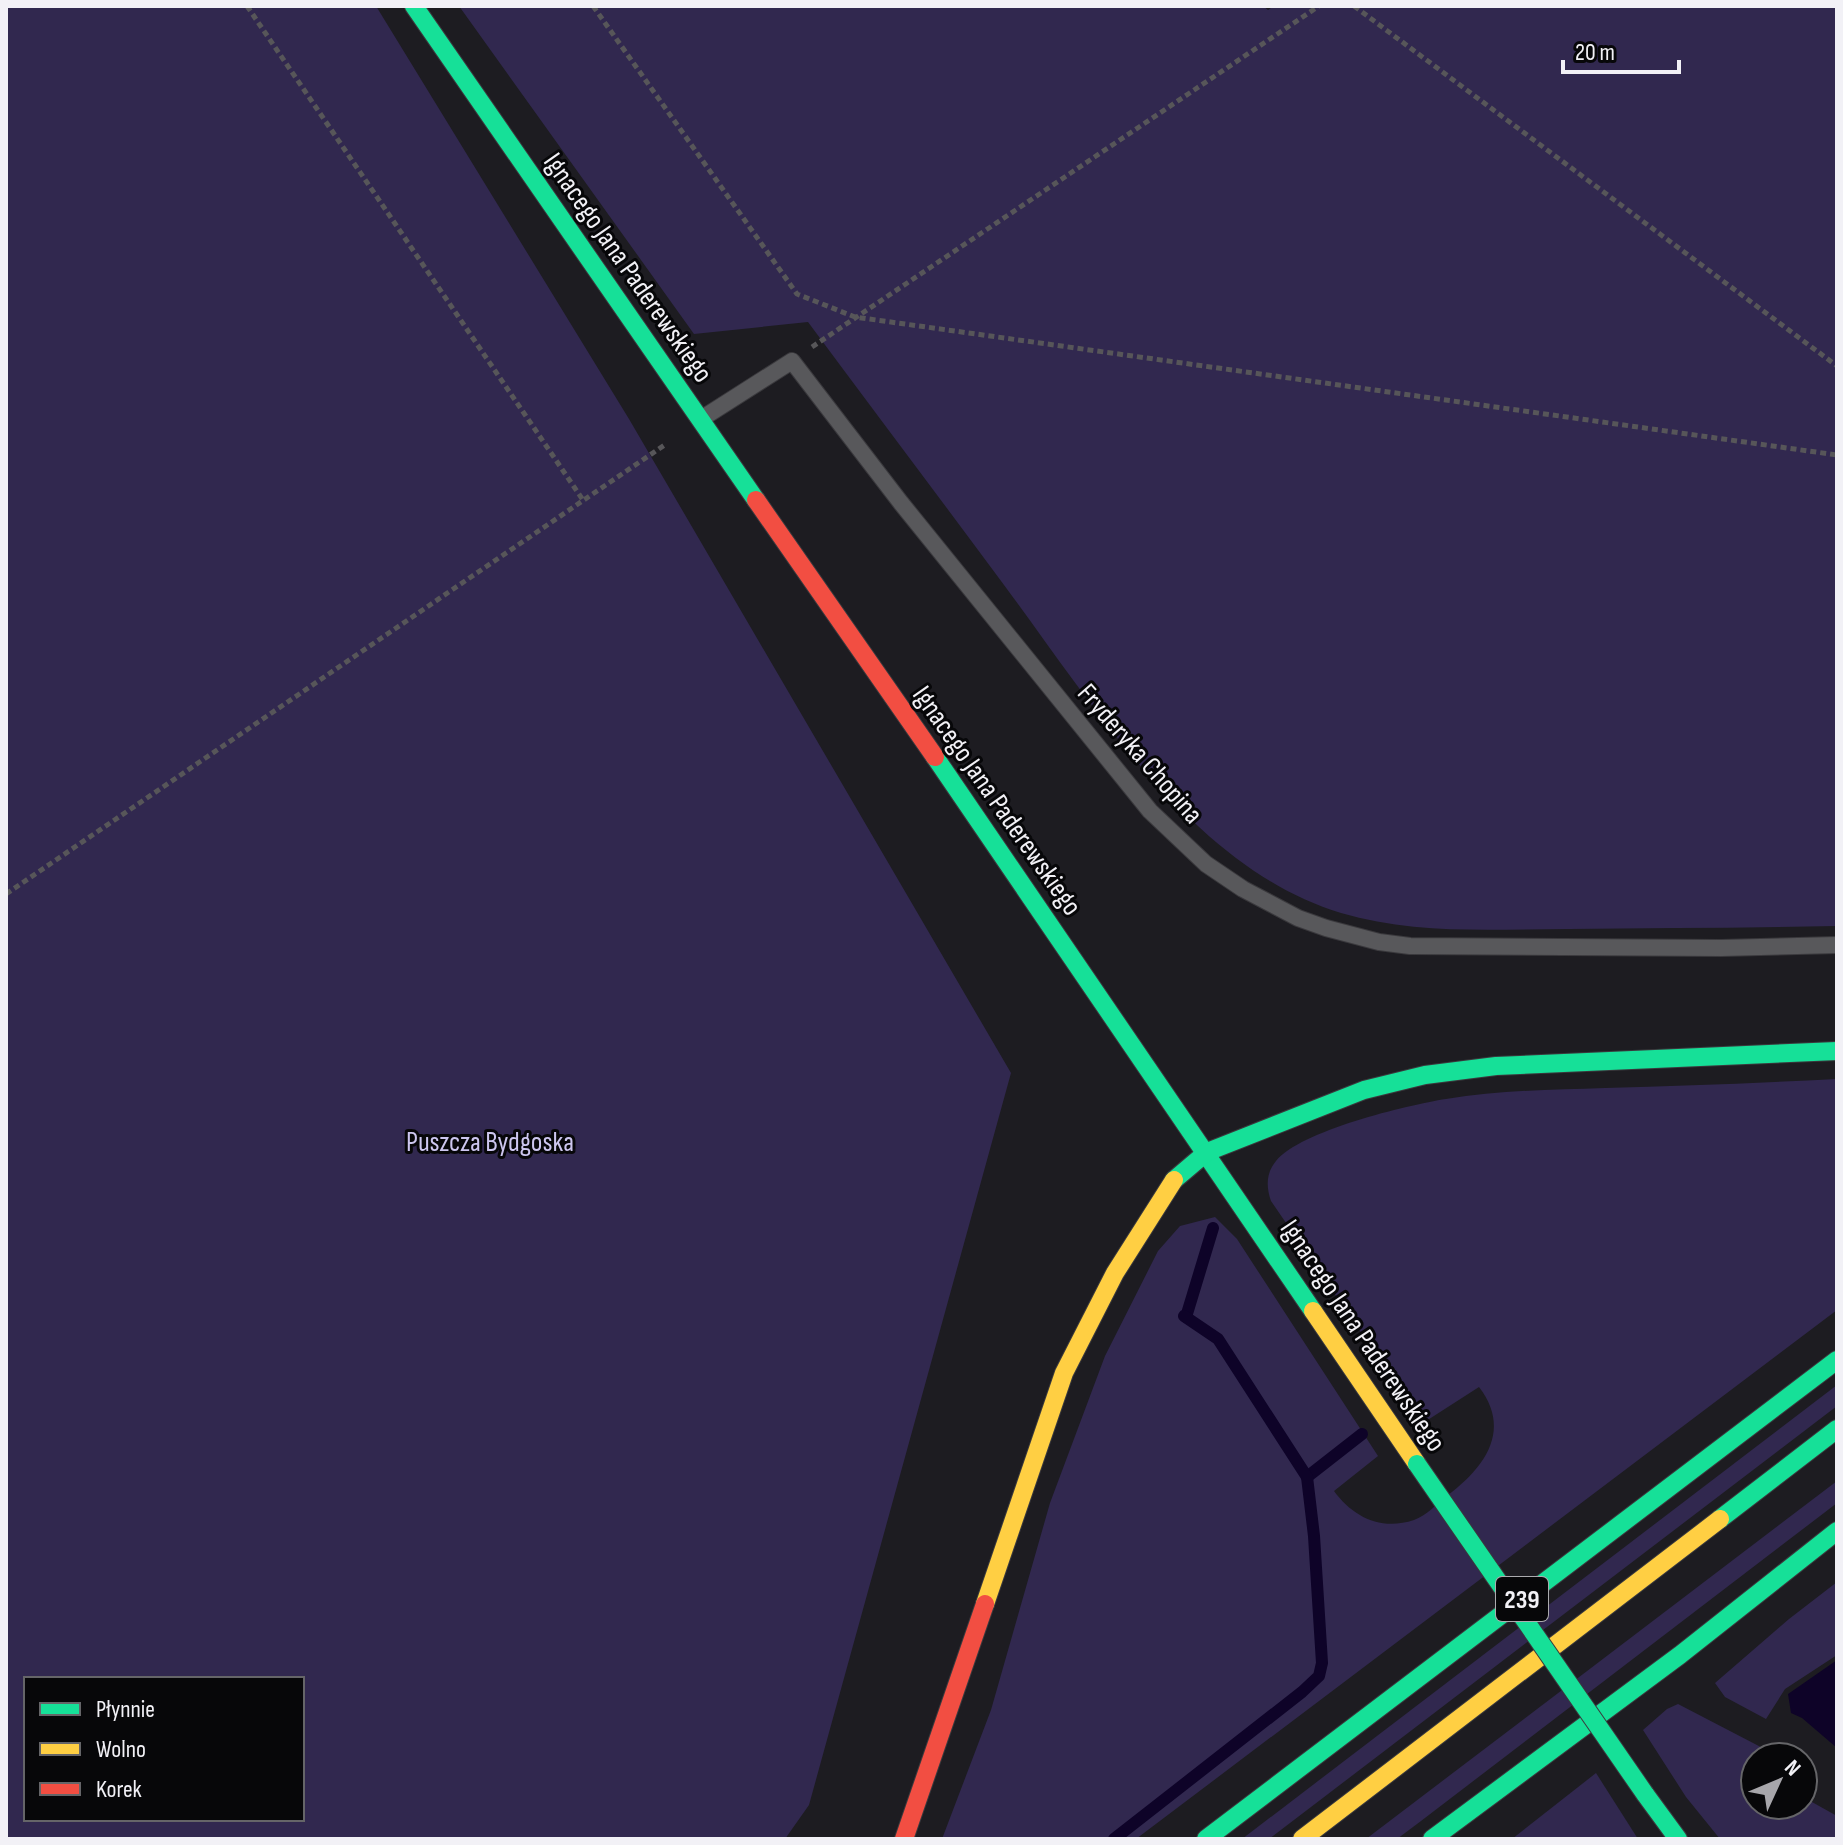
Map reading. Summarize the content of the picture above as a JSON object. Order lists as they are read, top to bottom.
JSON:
{
  "streets": {
    "main road": ["Ignacego Jana Paderewskiego", "239"],
    "lane": ["Fryderyka Chopina"]
  },
  "parks": ["Puszcza Bydgoska"],
  "legend": ["Płynnie", "Wolno", "Korek"],
  "scale_bar": "20 m",
  "north": "top right"
}
